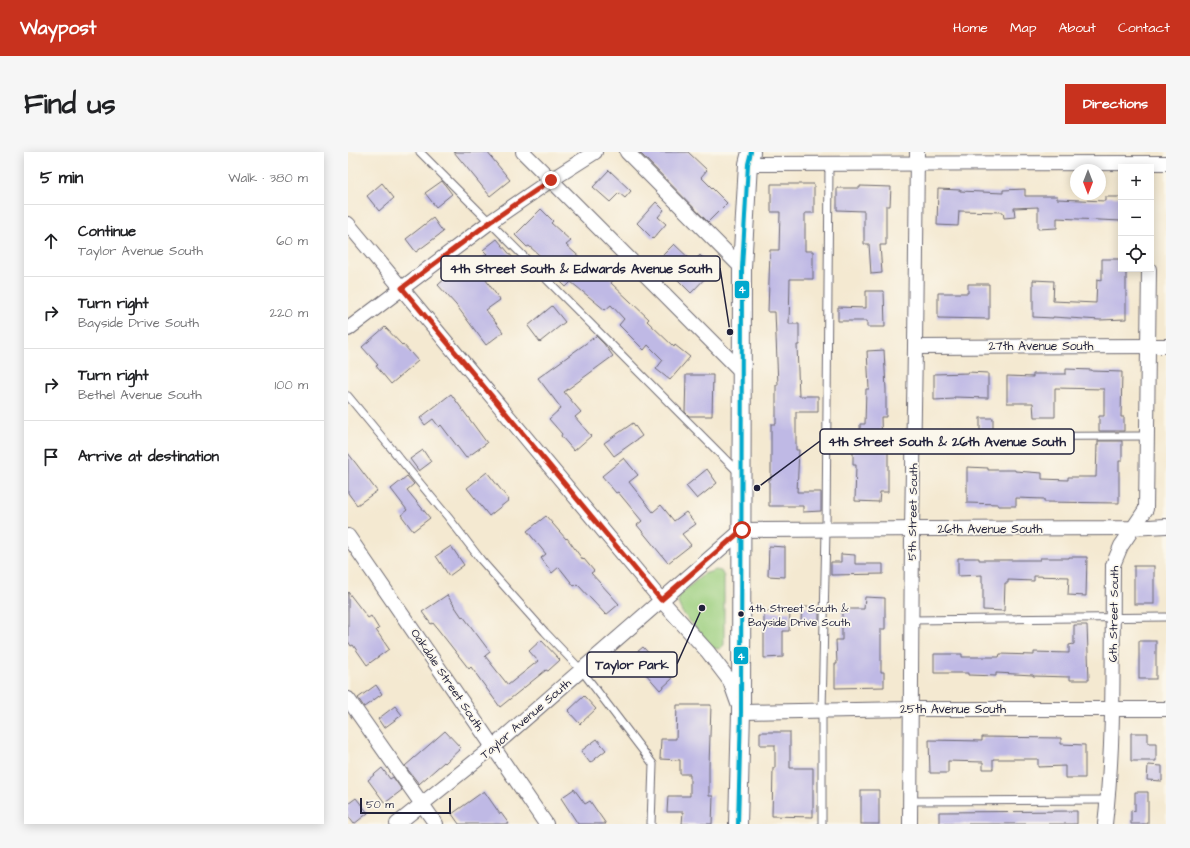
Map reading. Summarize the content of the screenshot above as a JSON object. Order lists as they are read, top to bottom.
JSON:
{
  "streets": {
    "street": [
      "27th Avenue South",
      "5th Street South",
      "26th Avenue South",
      "6th Street South",
      "Oakdale Street South",
      "25th Avenue South",
      "Taylor Avenue South"
    ]
  },
  "crossings": [
    ["27th Avenue South", "5th Street South"],
    ["27th Avenue South", "6th Street South"],
    ["5th Street South", "26th Avenue South"],
    ["5th Street South", "25th Avenue South"],
    ["26th Avenue South", "6th Street South"],
    ["26th Avenue South", "Taylor Avenue South"],
    ["6th Street South", "25th Avenue South"],
    ["Oakdale Street South", "Taylor Avenue South"]
  ],
  "places": [
    "4th Street South & Edwards Avenue South",
    "4th Street South & 26th Avenue South",
    "Taylor Park",
    "4th Street South & Bayside Drive South"
  ],
  "lines": ["transit line 4"],
  "scale_bar": "50 m",
  "north": "bottom",
  "page": {
    "header": "Waypost",
    "nav": [
      "Home",
      "Map",
      "About",
      "Contact"
    ],
    "buttons": "Directions",
    "title": "Find us",
    "heading": ["5 min", "Walk · 380 m"],
    "map_buttons": ["+", "−"],
    "list": [
      ["Continue", "Taylor Avenue South", "60 m"],
      ["Turn right", "Bayside Drive South", "220 m"],
      ["Turn right", "Bethel Avenue South", "100 m"],
      "Arrive at destination"
    ],
    "scale": "50 m"
  }
}
